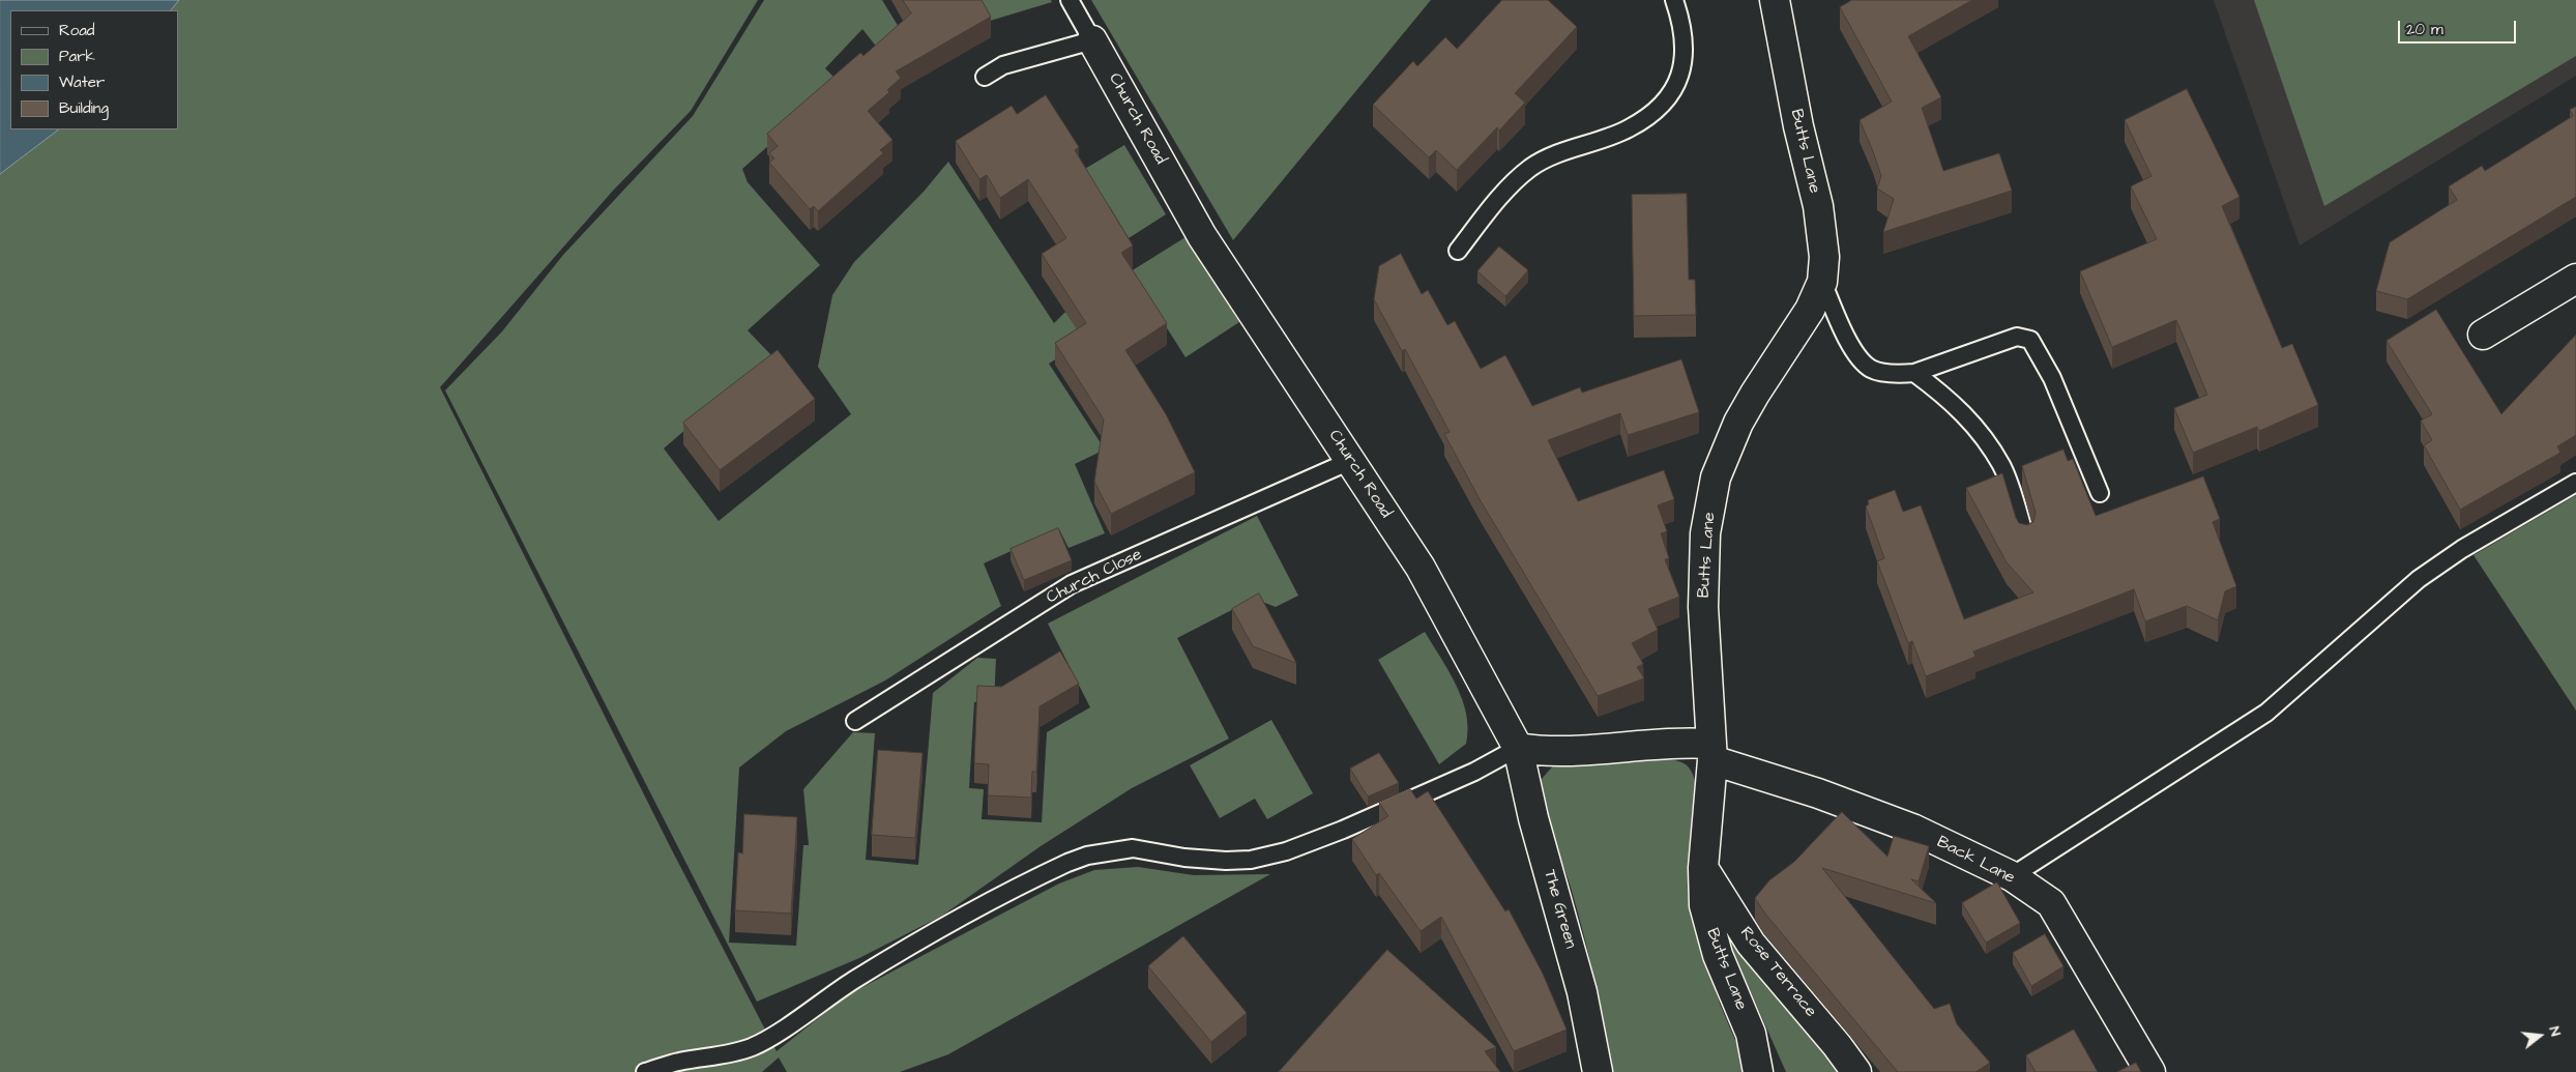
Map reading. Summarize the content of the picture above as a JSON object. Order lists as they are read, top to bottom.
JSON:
{
  "streets": {
    "street": [
      "Church Road",
      "Butts Lane",
      "Back Lane",
      "The Green",
      "Rose Terrace"
    ],
    "lane": ["Church Close"]
  },
  "crossings": [
    ["Church Road", "Church Close"],
    ["Church Road", "The Green"],
    ["Butts Lane", "Back Lane"],
    ["Butts Lane", "Rose Terrace"]
  ],
  "legend": [
    "Road",
    "Park",
    "Water",
    "Building"
  ],
  "scale_bar": "20 m",
  "north": "right"
}
